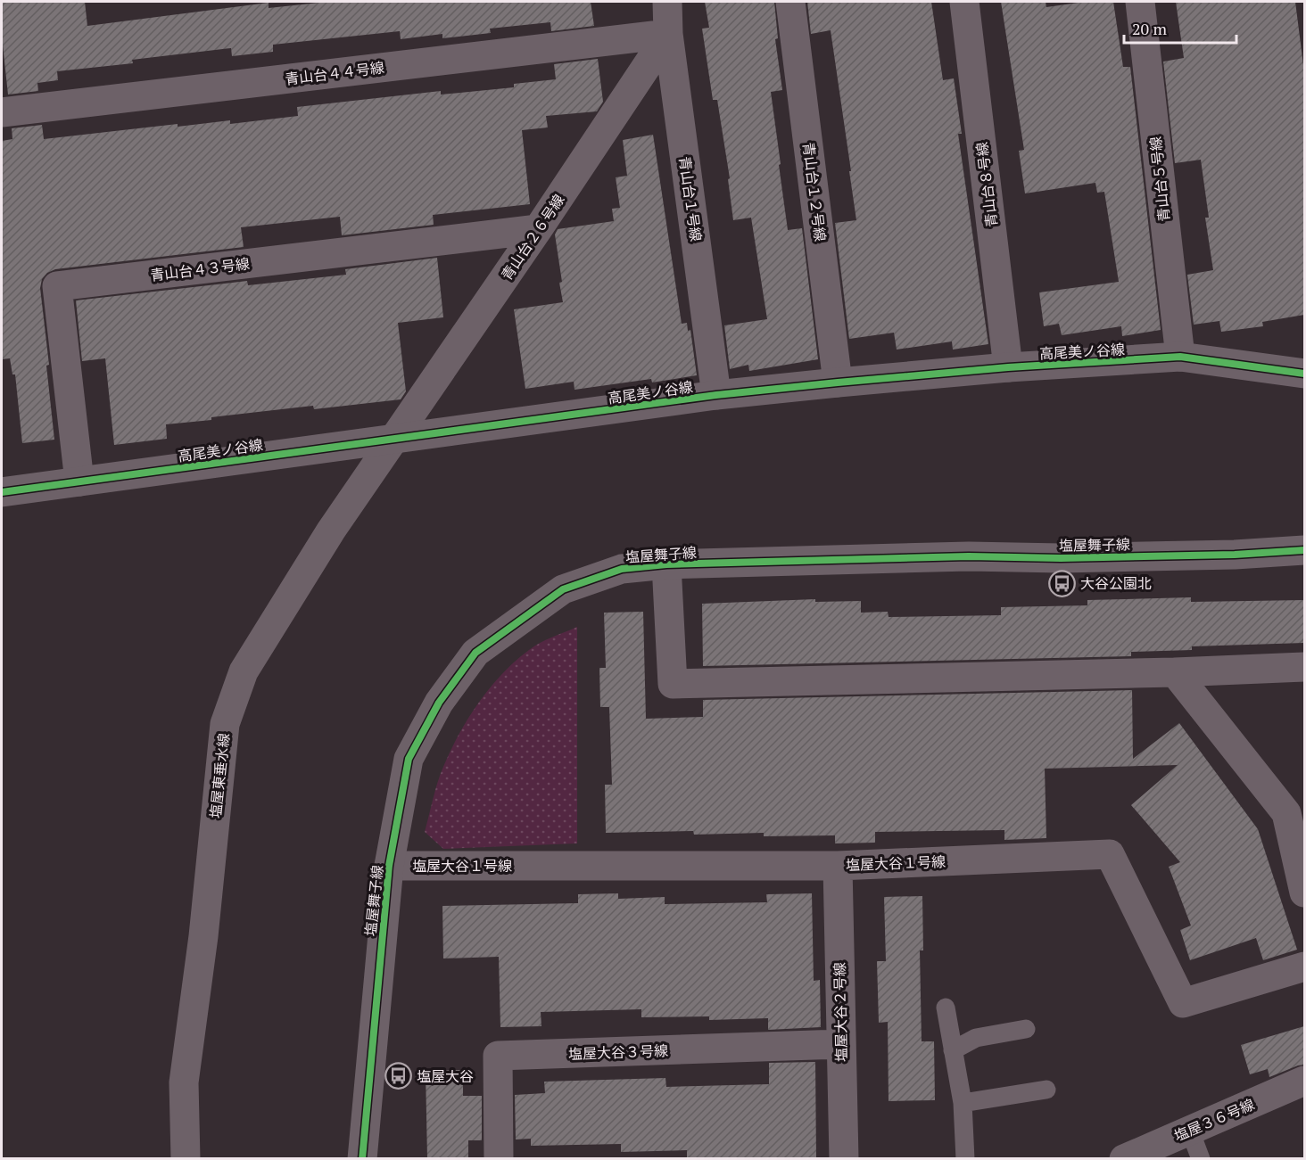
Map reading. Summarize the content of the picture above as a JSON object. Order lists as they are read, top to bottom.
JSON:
{
  "streets": {
    "street": [
      "青山台４４号線",
      "青山台５号線",
      "青山台８号線",
      "青山台１２号線",
      "青山台１号線",
      "青山台２６号線",
      "青山台４３号線",
      "高尾美ノ谷線",
      "塩屋舞子線",
      "塩屋東垂水線",
      "塩屋大谷１号線",
      "塩屋大谷２号線",
      "塩屋大谷３号線",
      "塩屋３６号線"
    ]
  },
  "crossings": [
    ["青山台４４号線", "青山台１号線"],
    ["青山台４４号線", "青山台２６号線"],
    ["青山台５号線", "高尾美ノ谷線"],
    ["青山台８号線", "高尾美ノ谷線"],
    ["青山台１２号線", "高尾美ノ谷線"],
    ["青山台１号線", "青山台２６号線"],
    ["青山台１号線", "高尾美ノ谷線"],
    ["青山台２６号線", "青山台４３号線"],
    ["青山台２６号線", "高尾美ノ谷線"],
    ["青山台２６号線", "塩屋東垂水線"],
    ["青山台４３号線", "高尾美ノ谷線"],
    ["高尾美ノ谷線", "塩屋東垂水線"],
    ["塩屋舞子線", "塩屋大谷１号線"],
    ["塩屋大谷１号線", "塩屋大谷２号線"],
    ["塩屋大谷２号線", "塩屋大谷３号線"]
  ],
  "places": {
    "bus stop": ["大谷公園北", "塩屋大谷"]
  },
  "scale_bar": "20 m"
}
